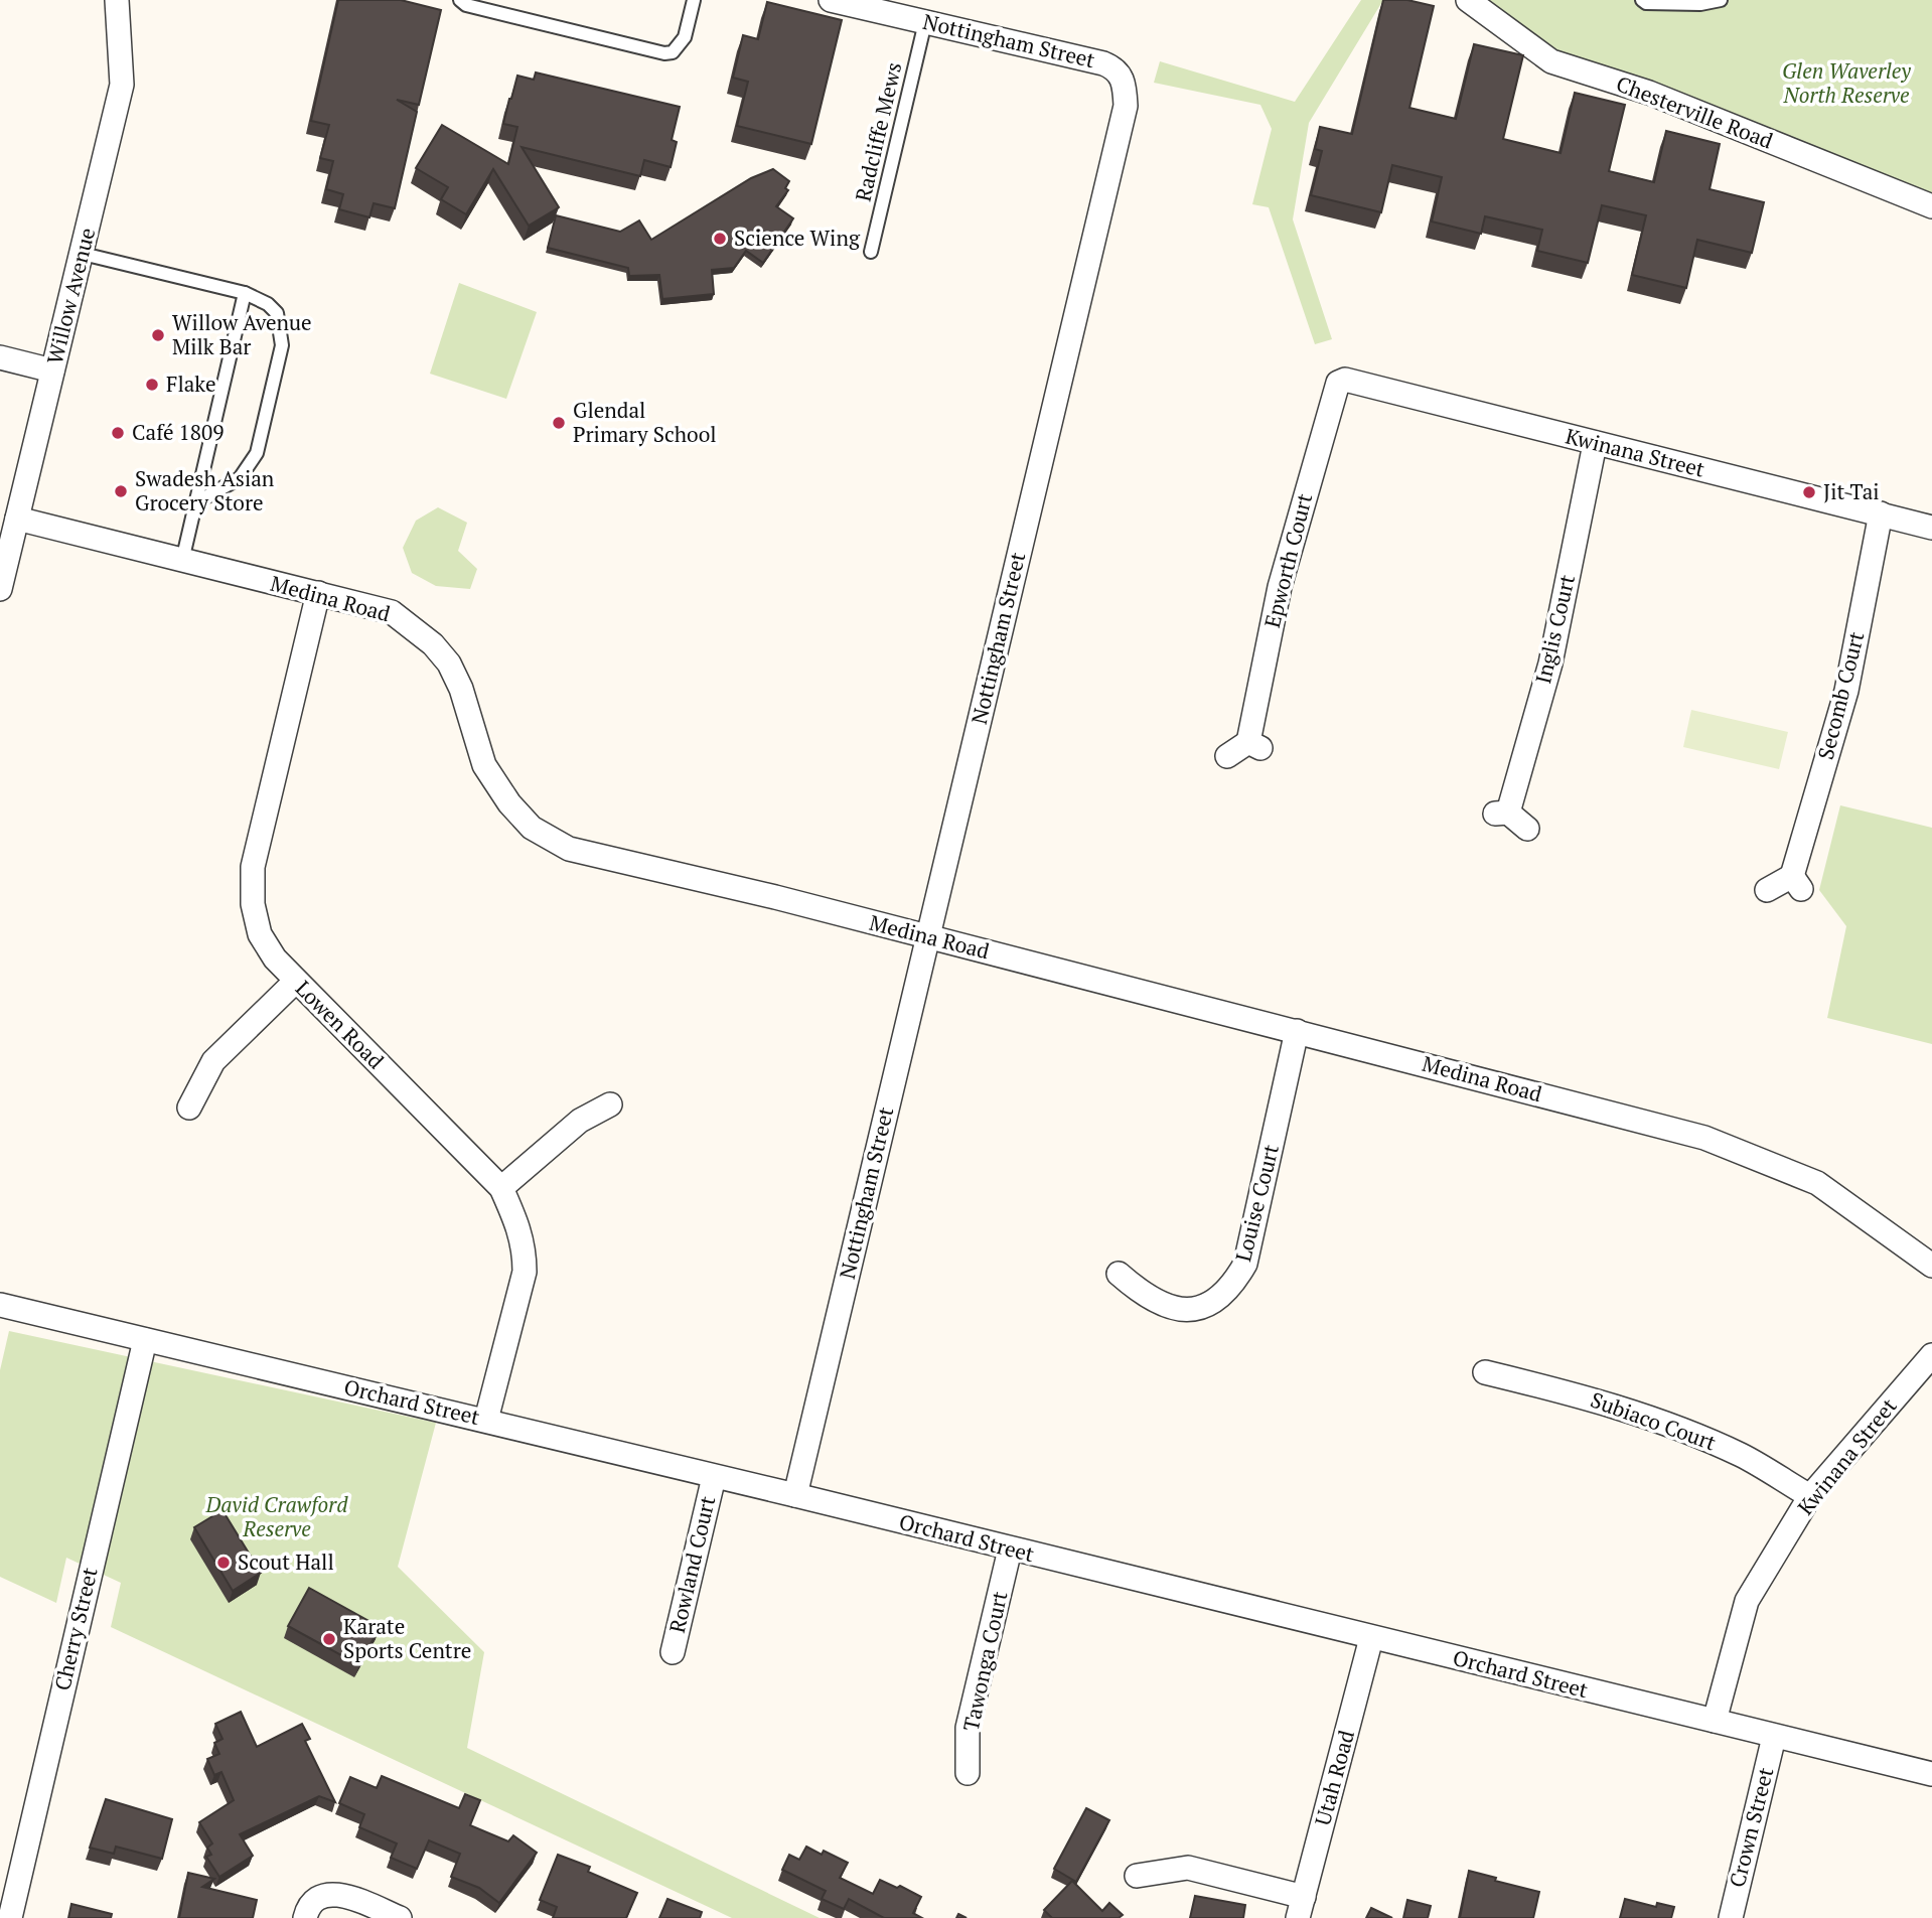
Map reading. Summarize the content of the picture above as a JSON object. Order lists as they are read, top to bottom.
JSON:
{
  "streets": {
    "street": [
      "Nottingham Street",
      "Chesterville Road",
      "Willow Avenue",
      "Kwinana Street",
      "Epworth Court",
      "Medina Road",
      "Inglis Court",
      "Secomb Court",
      "Lowen Road",
      "Louise Court",
      "Orchard Street",
      "Subiaco Court",
      "Rowland Court",
      "Cherry Street",
      "Tawonga Court",
      "Utah Road",
      "Crown Street"
    ],
    "lane": ["Radcliffe Mews"]
  },
  "crossings": [
    ["Nottingham Street", "Radcliffe Mews"],
    ["Nottingham Street", "Medina Road"],
    ["Nottingham Street", "Orchard Street"],
    ["Willow Avenue", "Medina Road"],
    ["Kwinana Street", "Epworth Court"],
    ["Kwinana Street", "Inglis Court"],
    ["Kwinana Street", "Secomb Court"],
    ["Kwinana Street", "Orchard Street"],
    ["Kwinana Street", "Subiaco Court"],
    ["Medina Road", "Lowen Road"],
    ["Medina Road", "Louise Court"],
    ["Lowen Road", "Orchard Street"],
    ["Orchard Street", "Rowland Court"],
    ["Orchard Street", "Cherry Street"],
    ["Orchard Street", "Tawonga Court"],
    ["Orchard Street", "Utah Road"],
    ["Orchard Street", "Crown Street"]
  ],
  "parks": ["Glen Waverley North Reserve", "David Crawford Reserve"],
  "places": [
    "Science Wing",
    "Willow Avenue Milk Bar",
    "Flake",
    "Glendal Primary School",
    "Café 1809",
    "Swadesh Asian Grocery Store",
    "Jit Tai",
    "Scout Hall",
    "Karate Sports Centre"
  ]
}
